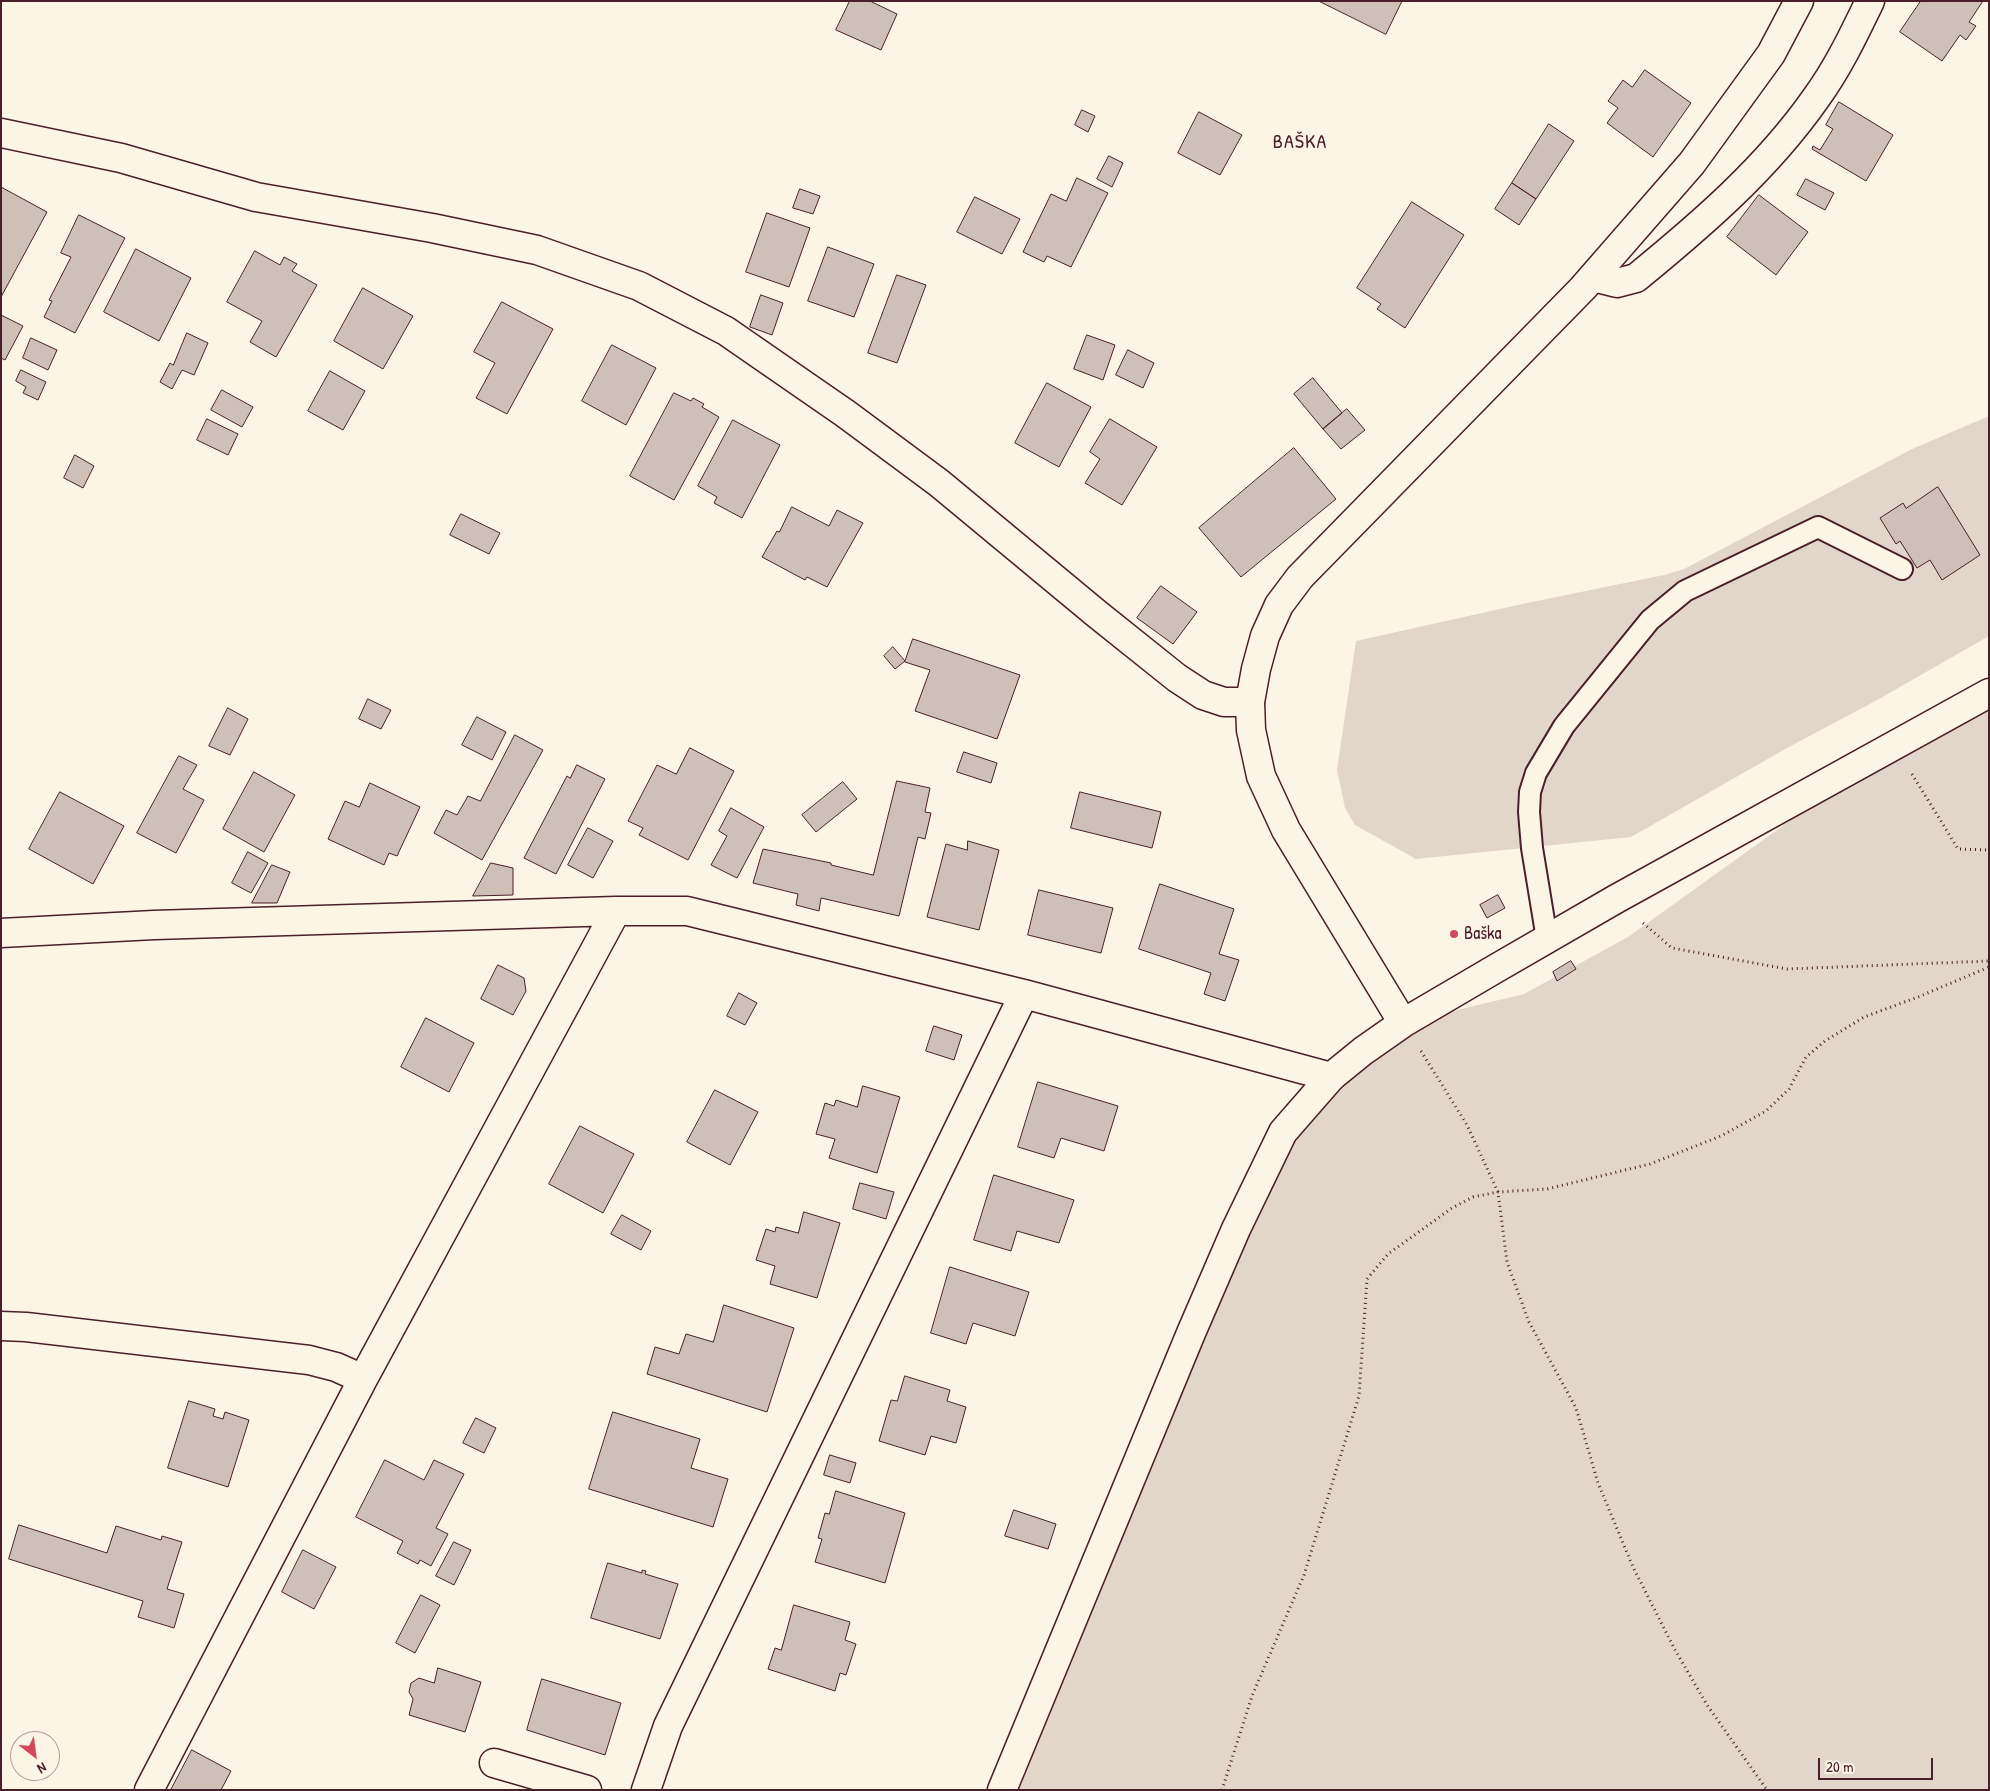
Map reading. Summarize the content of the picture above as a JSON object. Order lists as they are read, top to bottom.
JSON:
{
  "districts": ["BAŠKA"],
  "places": ["Baška"],
  "scale_bar": "20 m",
  "north": "bottom right"
}
